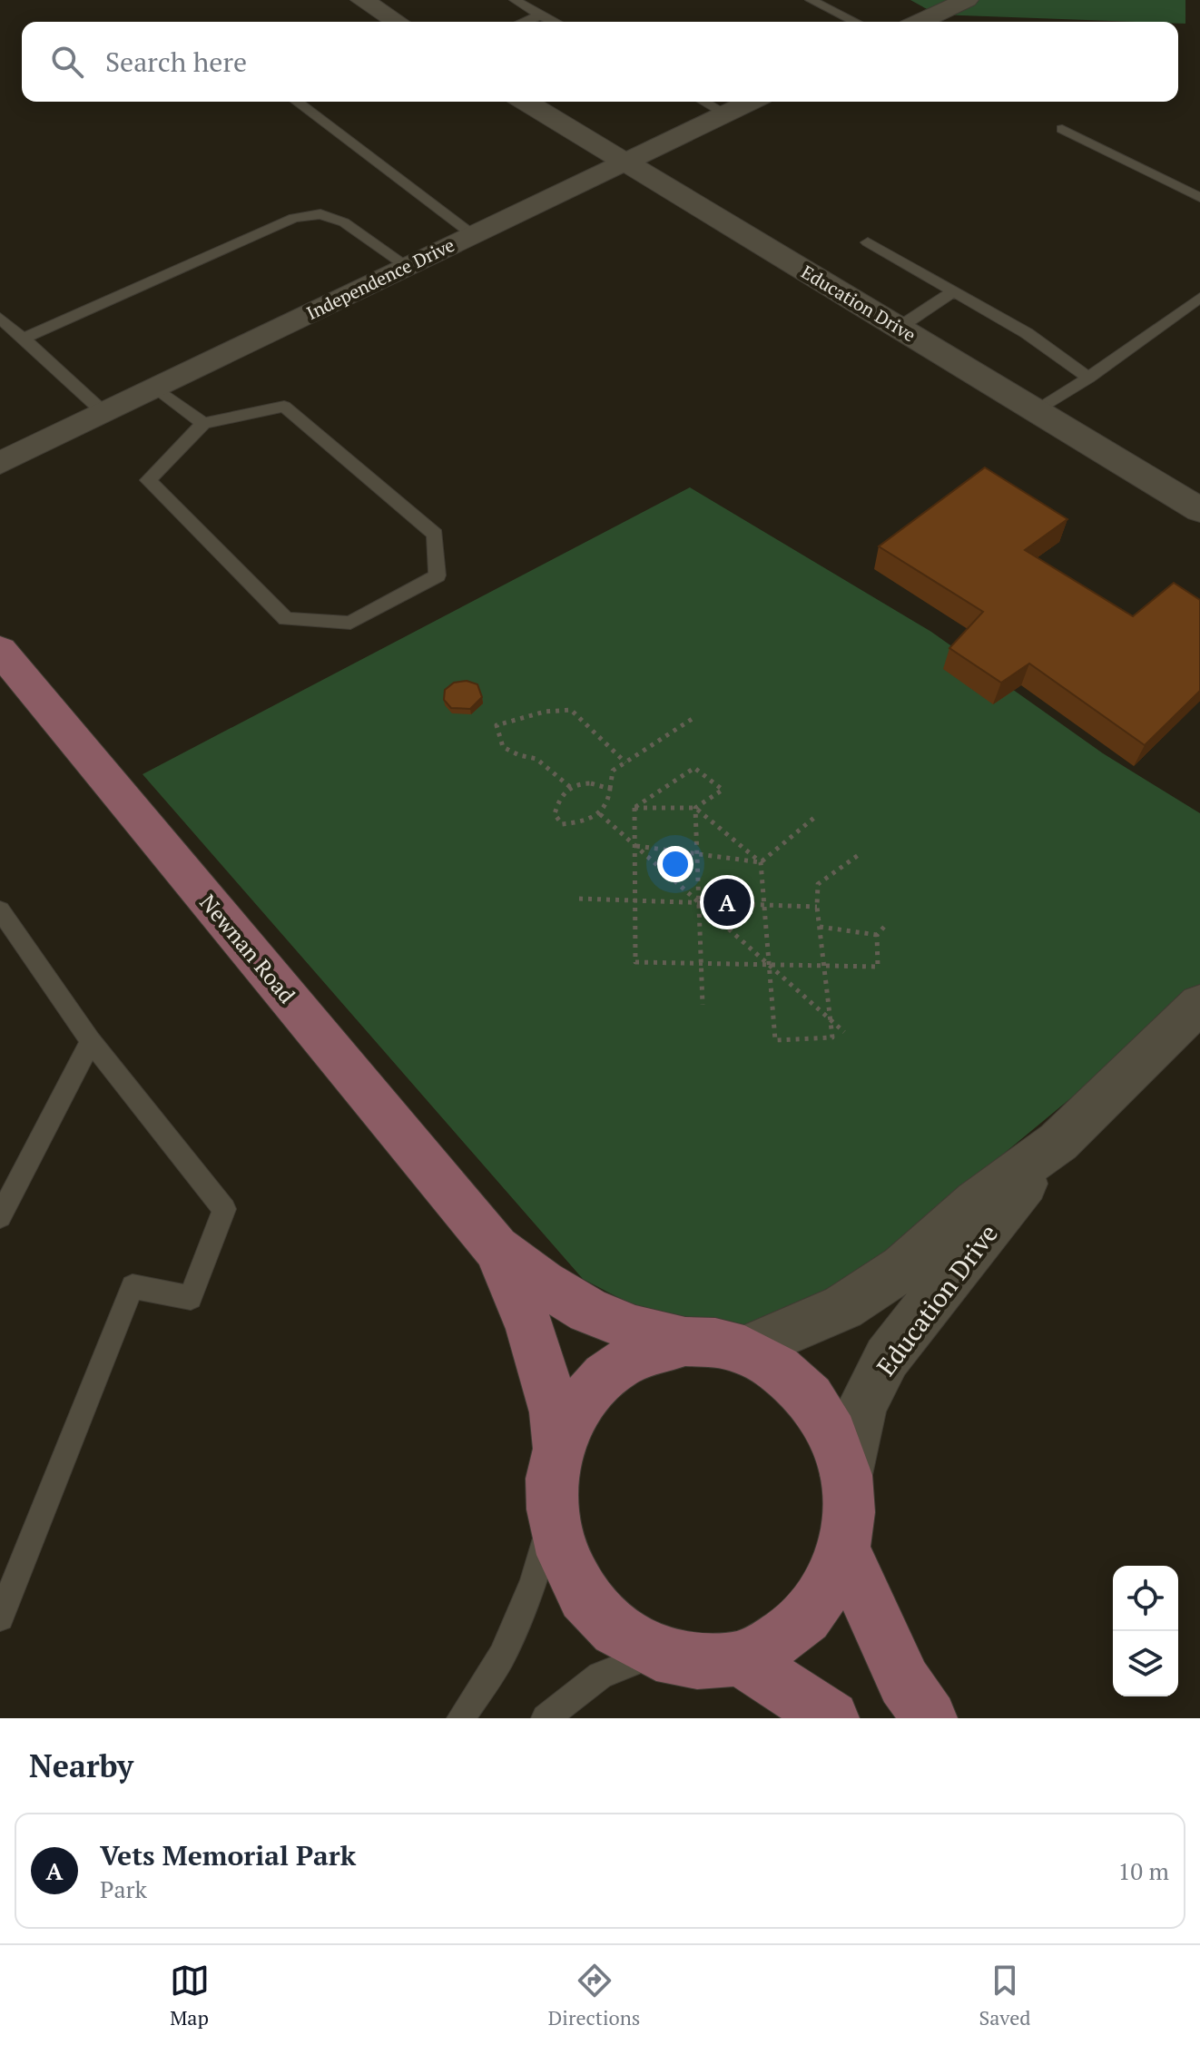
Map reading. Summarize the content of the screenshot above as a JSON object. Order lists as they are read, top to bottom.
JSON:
{
  "streets": {
    "main road": ["Newnan Road"],
    "street": ["Independence Drive", "Education Drive"]
  },
  "crossings": [
    ["Independence Drive", "Education Drive"],
    ["Education Drive", "Newnan Road"]
  ],
  "page": {
    "search": "Search here",
    "pins": "A",
    "heading": "Nearby",
    "list": [
      {
        "mark": "A",
        "name": "Vets Memorial Park",
        "note": "Park",
        "value": "10 m"
      }
    ],
    "nav": ["Map", "Directions", "Saved"]
  }
}
